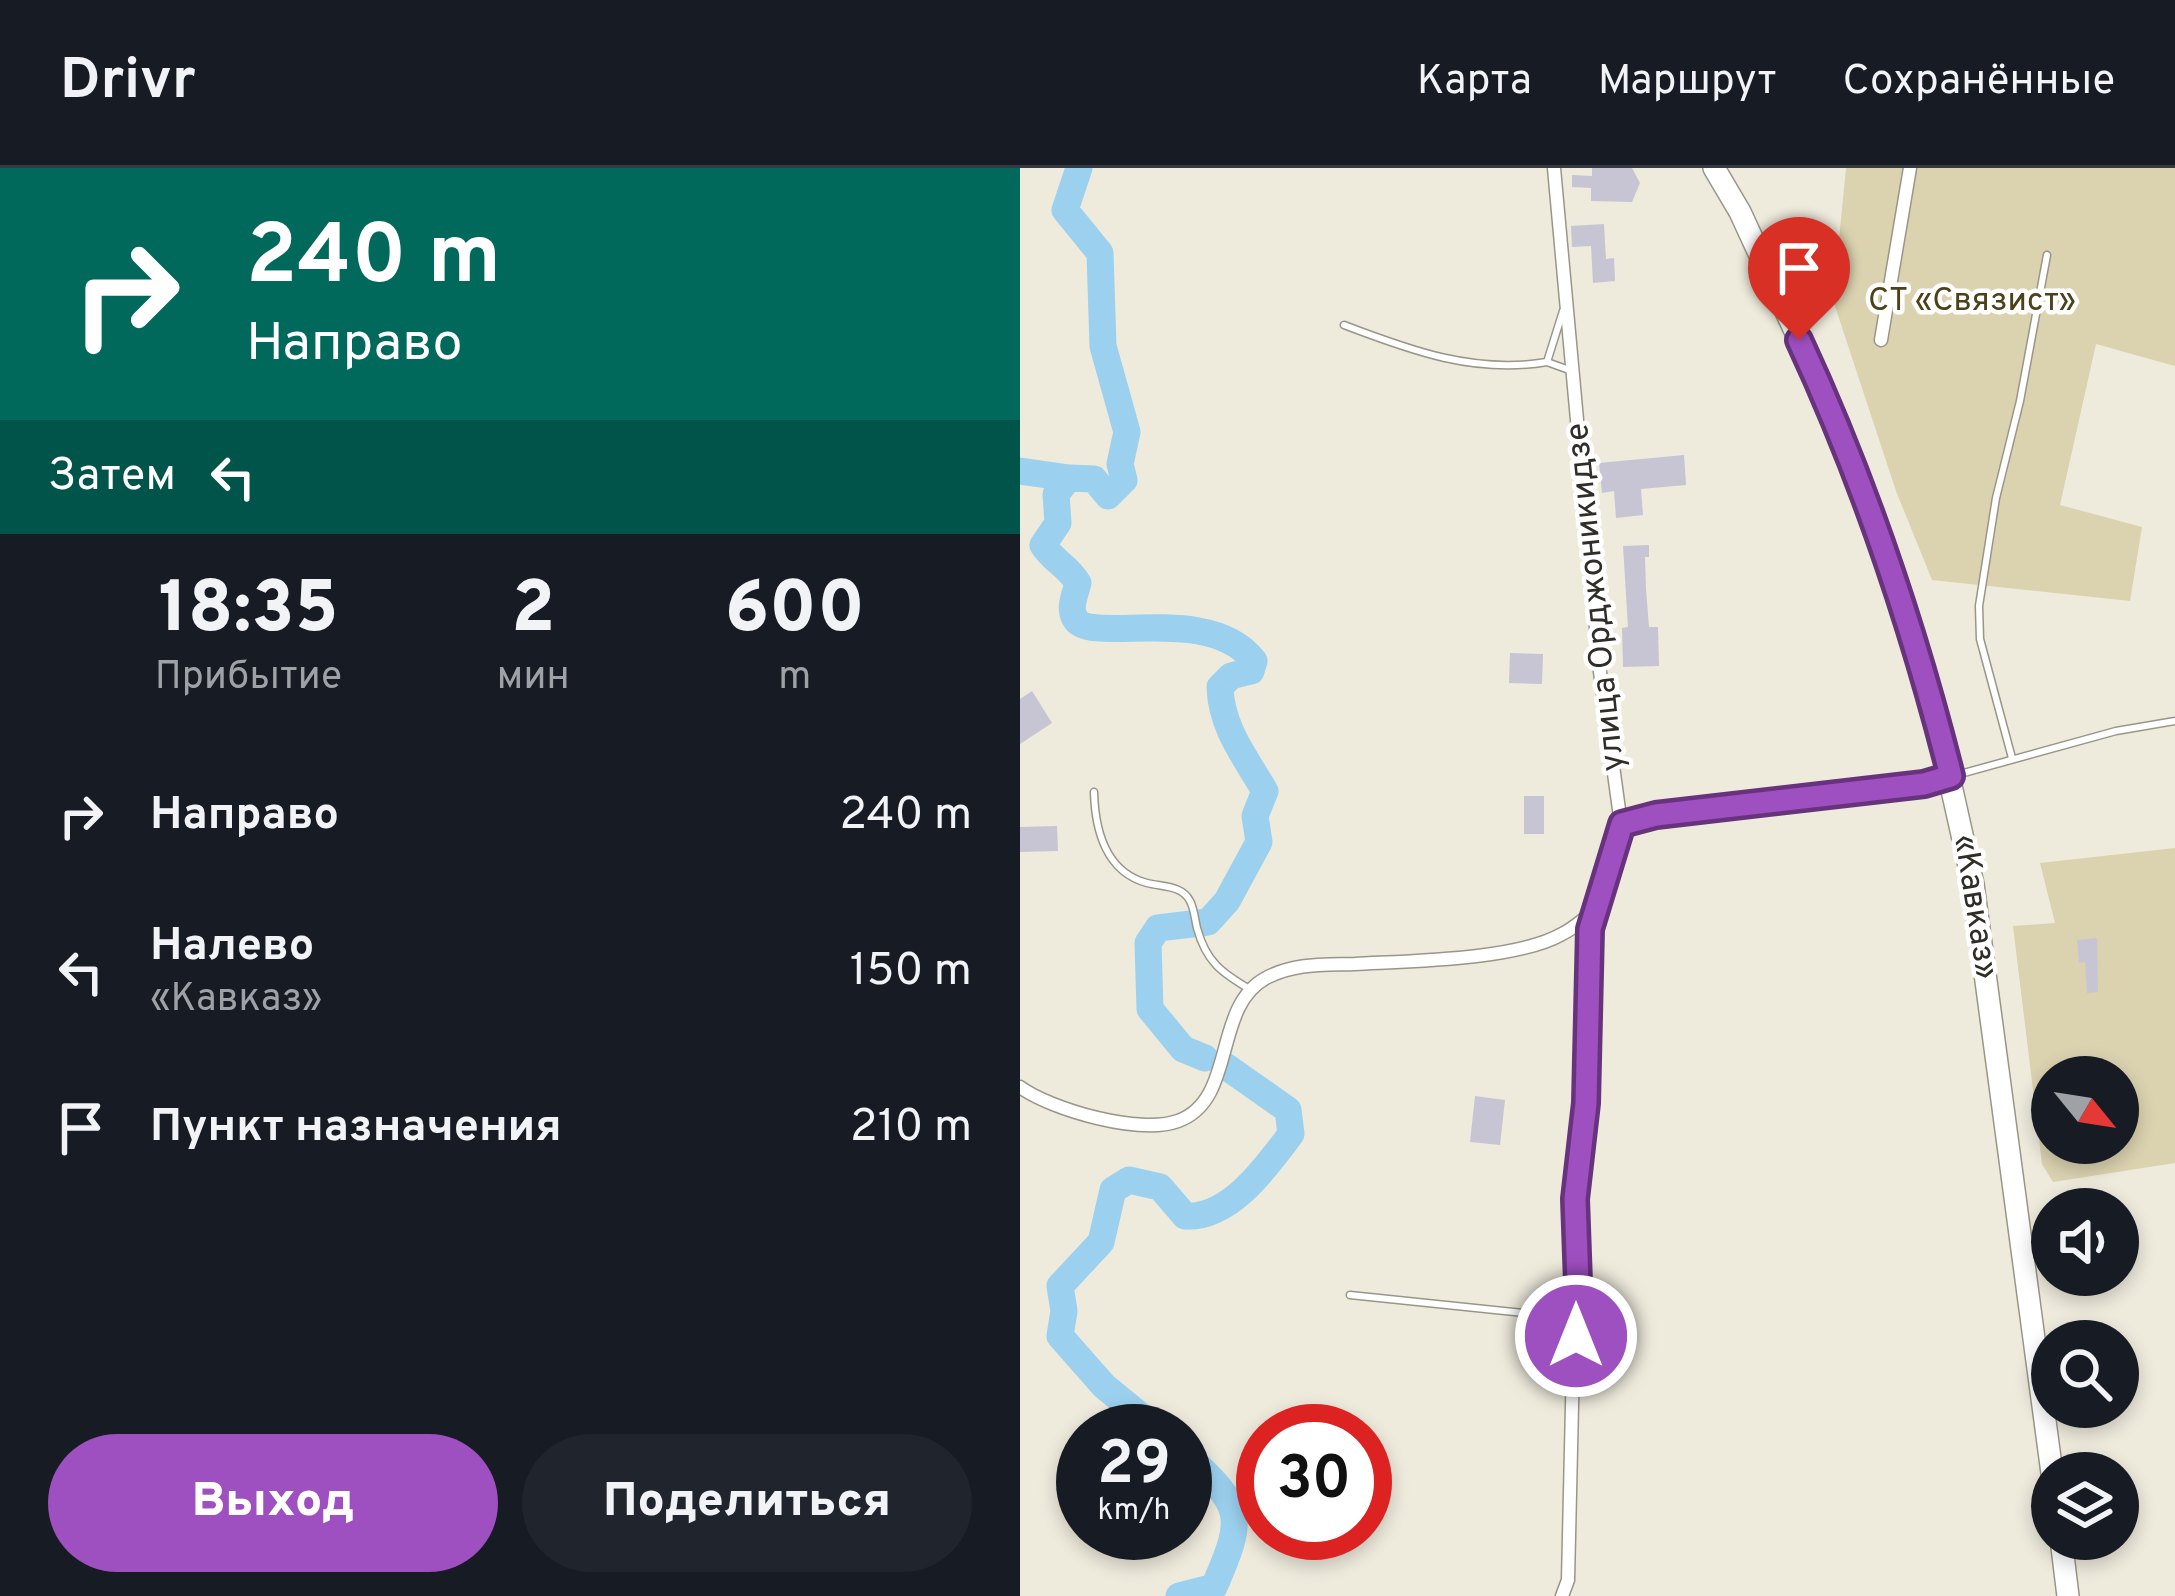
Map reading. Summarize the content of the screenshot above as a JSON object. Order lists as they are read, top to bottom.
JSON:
{
  "streets": {
    "highway": ["«Кавказ»"],
    "street": ["улица Орджоникидзе"]
  },
  "parks": ["СТ «Связист»"],
  "north": "bottom right",
  "page": {
    "header": "Drivr",
    "nav": ["Карта", "Маршрут", "Сохранённые"],
    "turn": ["240 m", "Направо"],
    "then": "Затем",
    "eta": [
      "18:35",
      "Прибытие",
      "2",
      "мин",
      "600",
      "m"
    ],
    "list": [
      {
        "name": "Направо",
        "value": "240 m"
      },
      {
        "name": "Налево",
        "note": "«Кавказ»",
        "value": "150 m"
      },
      {
        "name": "Пункт назначения",
        "value": "210 m"
      }
    ],
    "speed": "29 km/h",
    "limit": "30",
    "buttons": ["Выход", "Поделиться"]
  }
}
